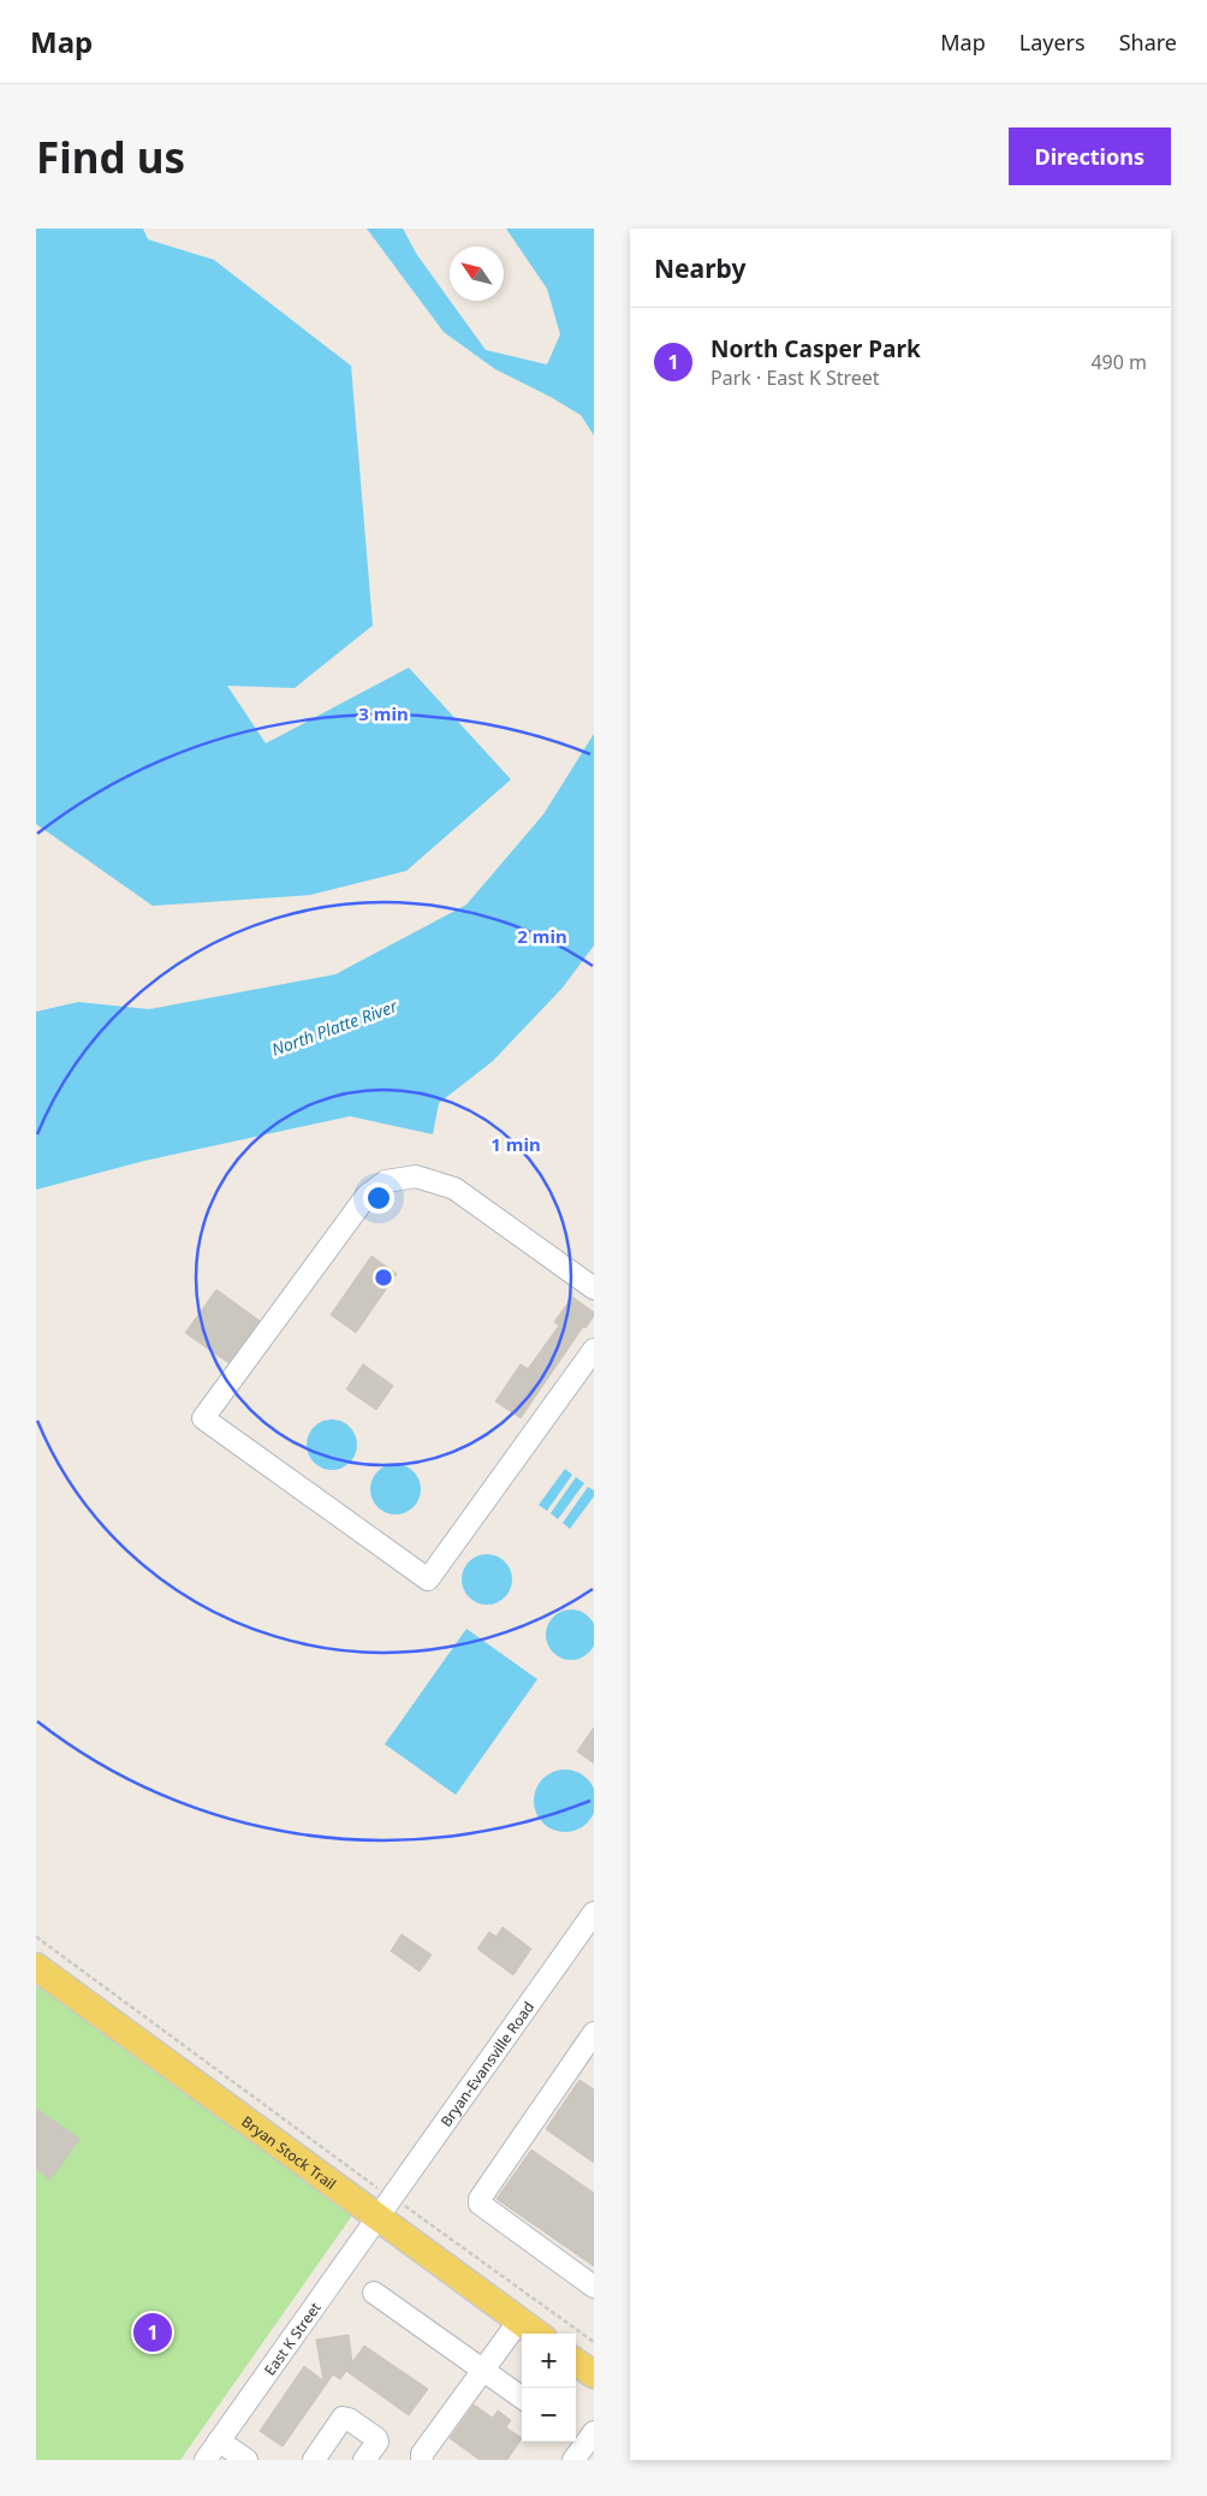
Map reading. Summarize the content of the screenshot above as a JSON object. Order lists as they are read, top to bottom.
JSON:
{
  "streets": {
    "main road": ["Bryan Stock Trail"],
    "street": ["Bryan-Evansville Road", "East K Street"]
  },
  "crossings": [
    ["Bryan-Evansville Road", "Bryan Stock Trail"],
    ["Bryan-Evansville Road", "East K Street"],
    ["Bryan Stock Trail", "East K Street"]
  ],
  "water": ["North Platte River"],
  "north": "top left",
  "page": {
    "header": "Map",
    "nav": ["Map", "Layers", "Share"],
    "buttons": "Directions",
    "title": "Find us",
    "heading": "Nearby",
    "list": [
      {
        "mark": "1",
        "name": "North Casper Park",
        "note": "Park · East K Street",
        "value": "490 m"
      }
    ],
    "pins": "1",
    "map_buttons": ["+", "−"]
  },
  "rings": ["3 min", "2 min", "1 min"]
}
